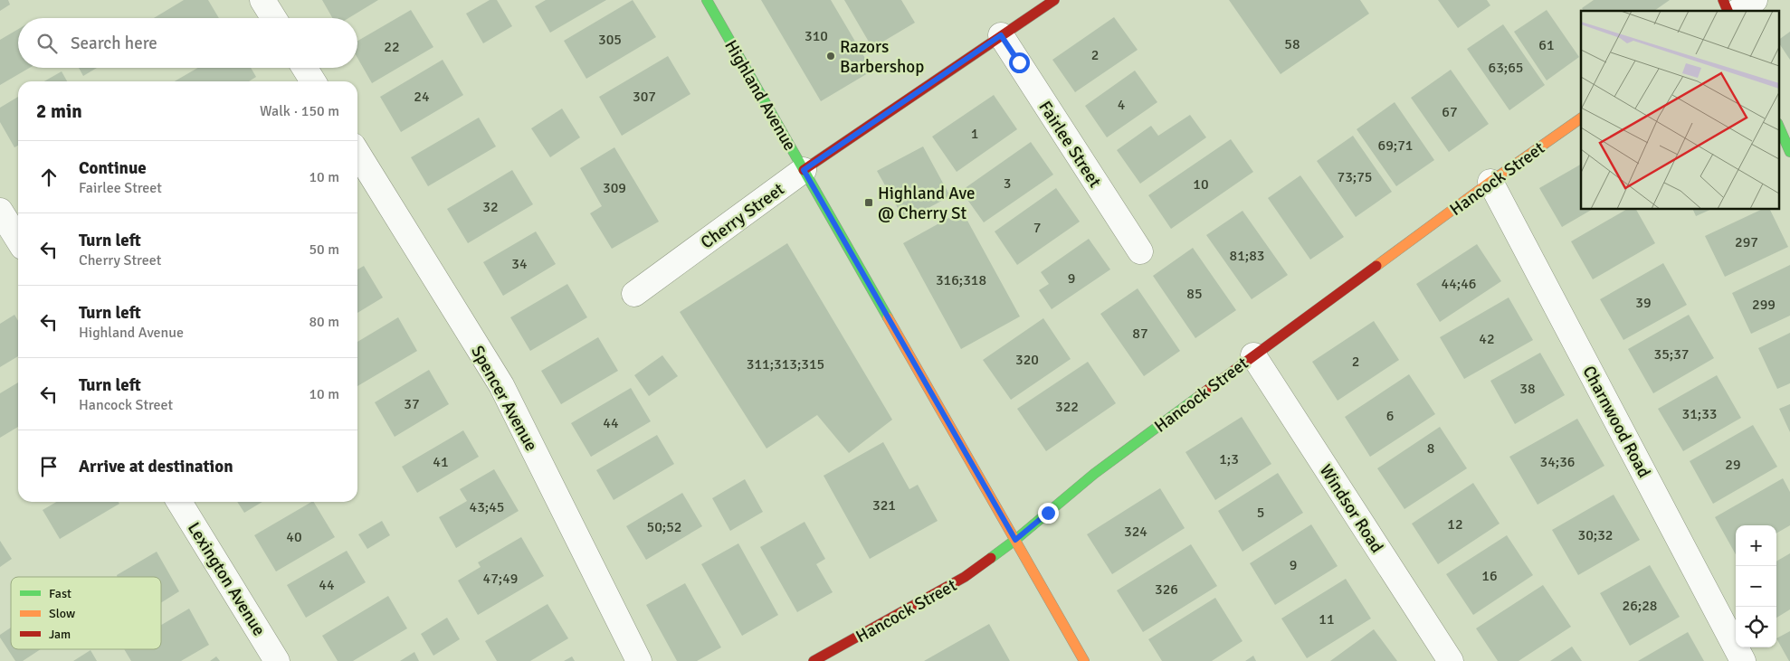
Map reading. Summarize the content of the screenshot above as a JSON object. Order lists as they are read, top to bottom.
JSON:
{
  "streets": {
    "street": [
      "Highland Avenue",
      "Fairlee Street",
      "Hancock Street",
      "Cherry Street",
      "Spencer Avenue",
      "Charnwood Road",
      "Windsor Road",
      "Lexington Avenue"
    ]
  },
  "crossings": [
    ["Highland Avenue", "Hancock Street"],
    ["Highland Avenue", "Cherry Street"],
    ["Fairlee Street", "Cherry Street"],
    ["Hancock Street", "Charnwood Road"],
    ["Hancock Street", "Windsor Road"]
  ],
  "places": {
    "other": ["Razors Barbershop"],
    "transit": ["Highland Ave @ Cherry St"]
  },
  "house_numbers": [
    "310",
    "305",
    "58",
    "61",
    "22",
    "2",
    "63;65",
    "24",
    "307",
    "4",
    "67",
    "1",
    "69;71",
    "73;75",
    "3",
    "10",
    "309",
    "32",
    "7",
    "297",
    "81;83",
    "34",
    "9",
    "316;318",
    "44;46",
    "85",
    "39",
    "299",
    "87",
    "42",
    "35;37",
    "320",
    "2",
    "311;313;315",
    "38",
    "37",
    "322",
    "31;33",
    "6",
    "44",
    "8",
    "1;3",
    "41",
    "34;36",
    "29",
    "321",
    "43;45",
    "5",
    "12",
    "50;52",
    "324",
    "30;32",
    "40",
    "9",
    "16",
    "47;49",
    "44",
    "326",
    "26;28",
    "11"
  ],
  "legend": ["Fast", "Slow", "Jam"],
  "page": {
    "search": "Search here",
    "heading": ["2 min", "Walk · 150 m"],
    "list": [
      ["Continue", "Fairlee Street", "10 m"],
      ["Turn left", "Cherry Street", "50 m"],
      ["Turn left", "Highland Avenue", "80 m"],
      ["Turn left", "Hancock Street", "10 m"],
      "Arrive at destination"
    ],
    "map_buttons": ["+", "−"]
  }
}
